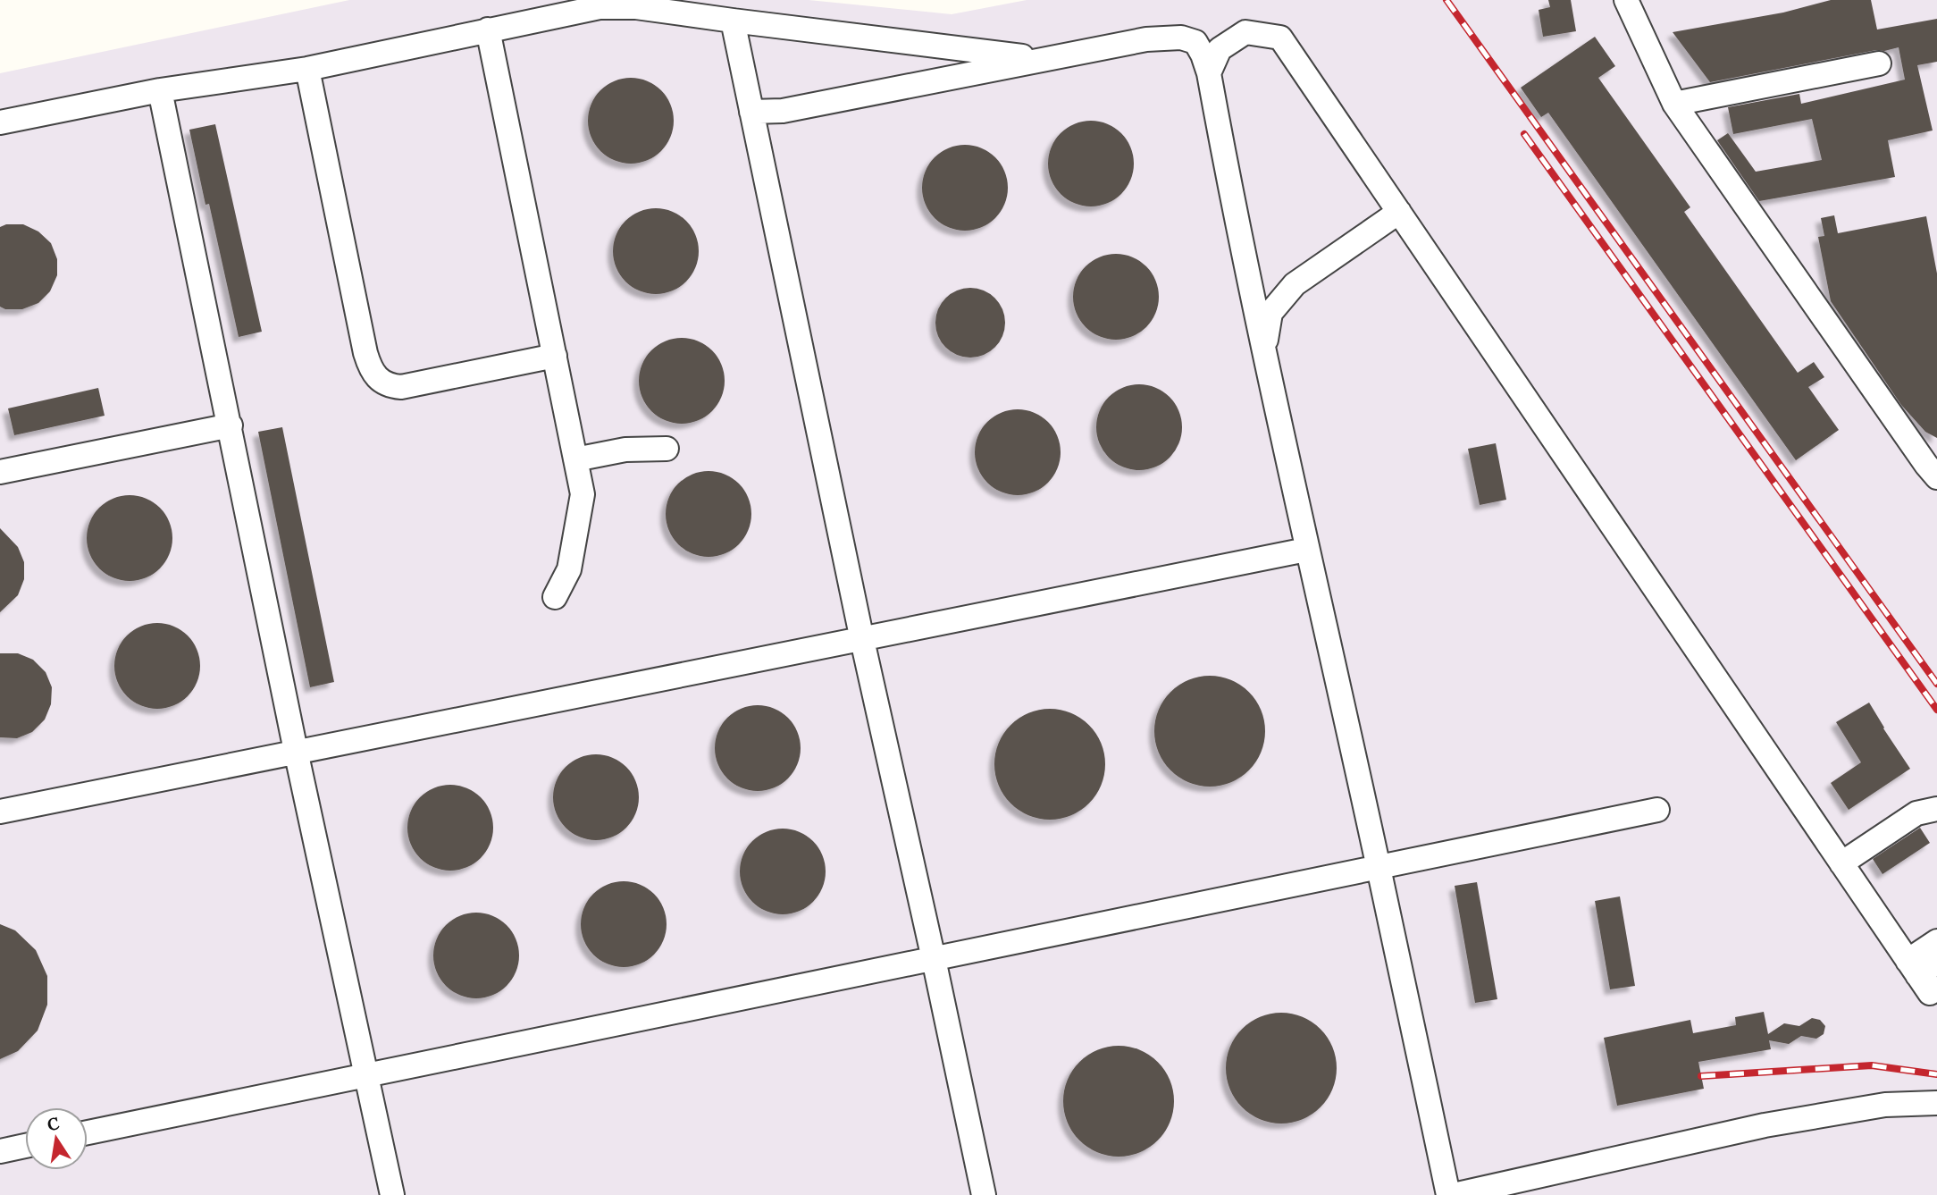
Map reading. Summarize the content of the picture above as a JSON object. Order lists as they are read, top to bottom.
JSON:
{
  "north": "top"
}
